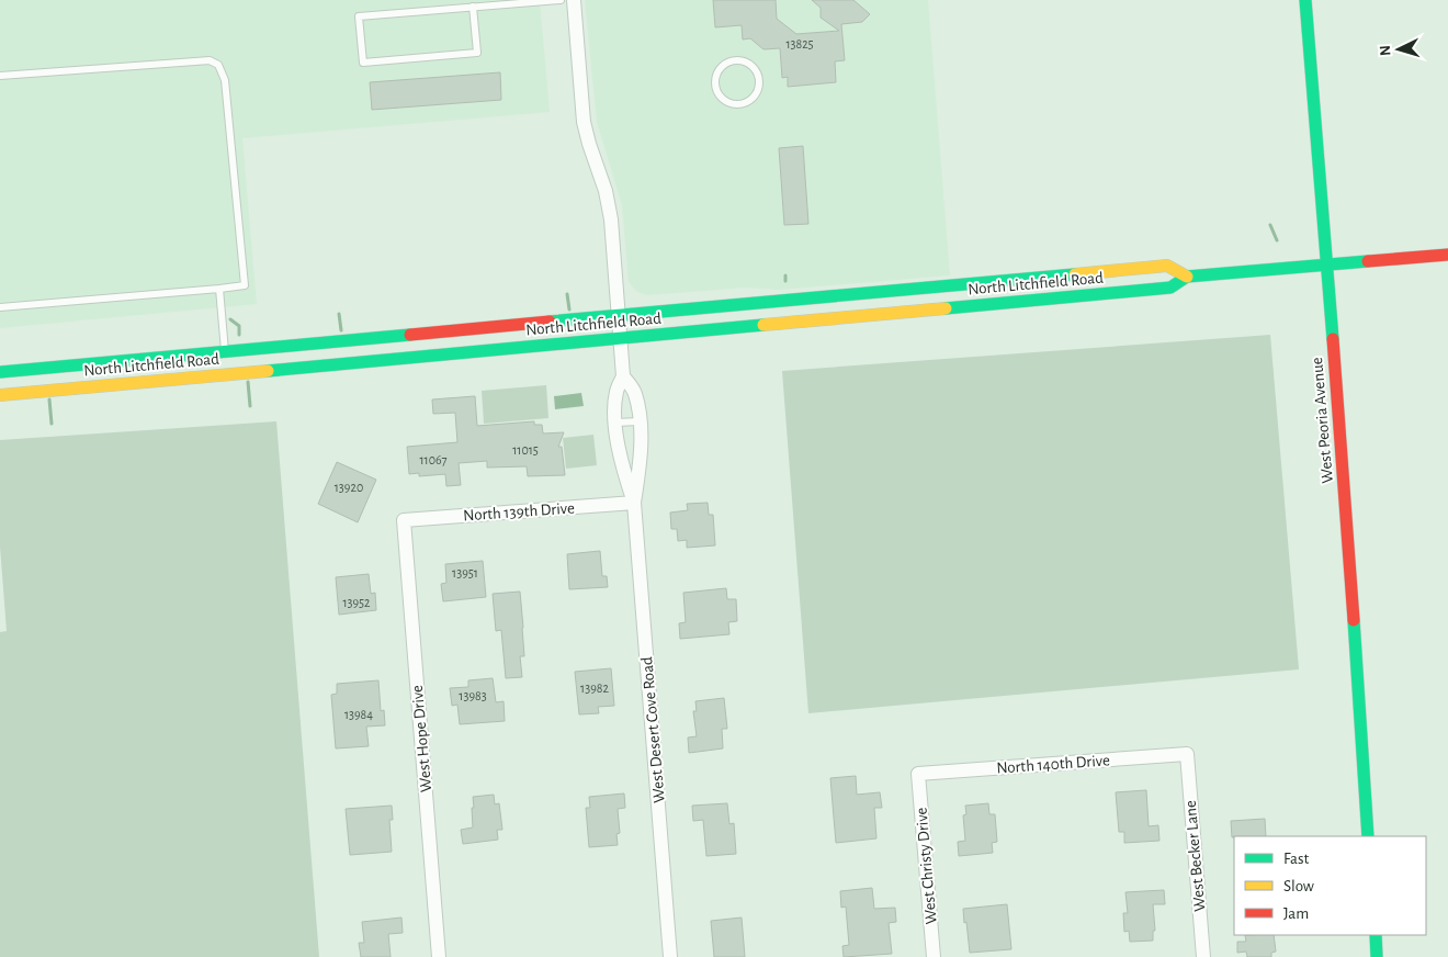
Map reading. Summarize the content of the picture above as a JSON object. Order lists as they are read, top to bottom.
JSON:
{
  "streets": {
    "main road": ["North Litchfield Road", "West Peoria Avenue"],
    "street": [
      "North 139th Drive",
      "West Desert Cove Road",
      "West Hope Drive",
      "North 140th Drive",
      "West Becker Lane",
      "West Christy Drive"
    ]
  },
  "crossings": [
    ["North Litchfield Road", "West Peoria Avenue"],
    ["North Litchfield Road", "West Desert Cove Road"],
    ["North 139th Drive", "West Desert Cove Road"],
    ["North 139th Drive", "West Hope Drive"],
    ["North 140th Drive", "West Becker Lane"],
    ["North 140th Drive", "West Christy Drive"]
  ],
  "house_numbers": [
    "13825",
    "11015",
    "11067",
    "13920",
    "13951",
    "13952",
    "13982",
    "13983",
    "13984"
  ],
  "legend": ["Fast", "Slow", "Jam"],
  "north": "left"
}
